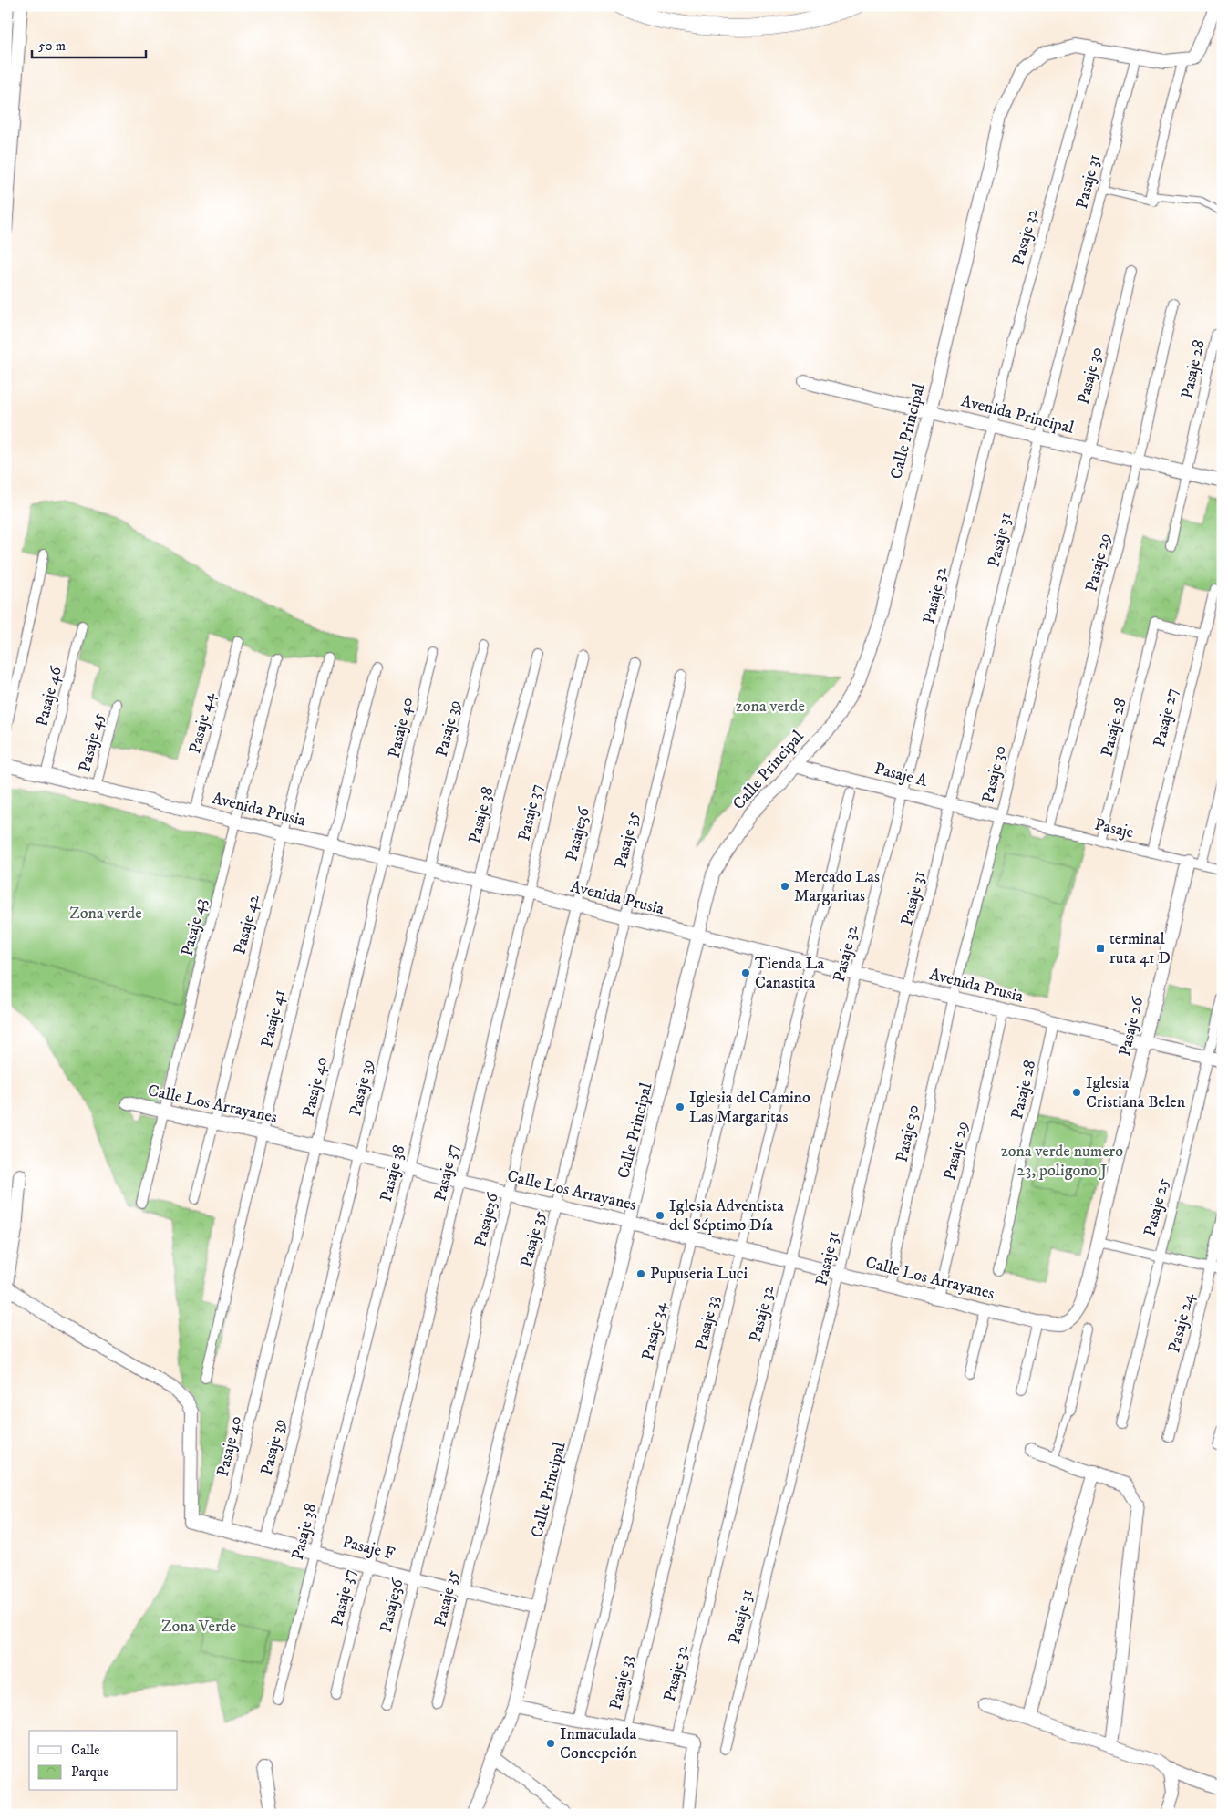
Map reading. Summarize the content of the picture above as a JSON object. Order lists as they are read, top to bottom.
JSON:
{
  "streets": {
    "street": [
      "Pasaje 31",
      "Pasaje 32",
      "Pasaje 28",
      "Pasaje 30",
      "Avenida Principal",
      "Calle Principal",
      "Pasaje 29",
      "Pasaje 46",
      "Pasaje 27",
      "Pasaje 44",
      "Pasaje 40",
      "Pasaje 39",
      "Pasaje 45",
      "Pasaje A",
      "Avenida Prusia",
      "Pasaje 37",
      "Pasaje 38",
      "Pasaje",
      "Pasaje36",
      "Pasaje 35",
      "Pasaje 42",
      "Pasaje 43",
      "Pasaje 41",
      "Pasaje 26",
      "Calle Los Arrayanes",
      "Pasaje 25",
      "Pasaje 33",
      "Pasaje 24",
      "Pasaje 34",
      "Pasaje F"
    ]
  },
  "crossings": [
    ["Pasaje 31", "Avenida Principal"],
    ["Pasaje 31", "Calle Principal"],
    ["Pasaje 31", "Pasaje A"],
    ["Pasaje 31", "Avenida Prusia"],
    ["Pasaje 31", "Calle Los Arrayanes"],
    ["Pasaje 32", "Avenida Principal"],
    ["Pasaje 32", "Calle Principal"],
    ["Pasaje 32", "Pasaje A"],
    ["Pasaje 32", "Avenida Prusia"],
    ["Pasaje 32", "Calle Los Arrayanes"],
    ["Pasaje 28", "Avenida Principal"],
    ["Pasaje 28", "Pasaje 27"],
    ["Pasaje 28", "Avenida Prusia"],
    ["Pasaje 28", "Pasaje"],
    ["Pasaje 30", "Avenida Principal"],
    ["Pasaje 30", "Pasaje A"],
    ["Pasaje 30", "Avenida Prusia"],
    ["Pasaje 30", "Pasaje"],
    ["Pasaje 30", "Calle Los Arrayanes"],
    ["Avenida Principal", "Calle Principal"],
    ["Avenida Principal", "Pasaje 29"],
    ["Calle Principal", "Pasaje A"],
    ["Calle Principal", "Avenida Prusia"],
    ["Calle Principal", "Calle Los Arrayanes"],
    ["Calle Principal", "Pasaje F"],
    ["Pasaje 29", "Avenida Prusia"],
    ["Pasaje 29", "Pasaje"],
    ["Pasaje 29", "Calle Los Arrayanes"],
    ["Pasaje 46", "Avenida Prusia"],
    ["Pasaje 27", "Pasaje"],
    ["Pasaje 44", "Avenida Prusia"],
    ["Pasaje 40", "Avenida Prusia"],
    ["Pasaje 40", "Calle Los Arrayanes"],
    ["Pasaje 40", "Pasaje F"],
    ["Pasaje 39", "Avenida Prusia"],
    ["Pasaje 39", "Calle Los Arrayanes"],
    ["Pasaje 39", "Pasaje F"],
    ["Pasaje 45", "Avenida Prusia"],
    ["Pasaje A", "Pasaje"],
    ["Avenida Prusia", "Pasaje 37"],
    ["Avenida Prusia", "Pasaje 38"],
    ["Avenida Prusia", "Pasaje36"],
    ["Avenida Prusia", "Pasaje 35"],
    ["Avenida Prusia", "Pasaje 42"],
    ["Avenida Prusia", "Pasaje 43"],
    ["Avenida Prusia", "Pasaje 41"],
    ["Avenida Prusia", "Pasaje 26"],
    ["Avenida Prusia", "Pasaje 25"],
    ["Avenida Prusia", "Pasaje 33"],
    ["Avenida Prusia", "Pasaje 34"],
    ["Pasaje 37", "Calle Los Arrayanes"],
    ["Pasaje 37", "Pasaje F"],
    ["Pasaje 38", "Calle Los Arrayanes"],
    ["Pasaje 38", "Pasaje F"],
    ["Pasaje", "Pasaje 26"],
    ["Pasaje36", "Calle Los Arrayanes"],
    ["Pasaje36", "Pasaje F"],
    ["Pasaje 35", "Calle Los Arrayanes"],
    ["Pasaje 35", "Pasaje F"],
    ["Pasaje 42", "Calle Los Arrayanes"],
    ["Pasaje 43", "Calle Los Arrayanes"],
    ["Pasaje 41", "Calle Los Arrayanes"],
    ["Pasaje 26", "Calle Los Arrayanes"],
    ["Calle Los Arrayanes", "Pasaje 33"],
    ["Calle Los Arrayanes", "Pasaje 34"]
  ],
  "parks": [
    "zona verde",
    "Zona verde",
    "zona verde numero 23, poligono J",
    "Zona Verde"
  ],
  "places": {
    "other": [
      "Mercado Las Margaritas",
      "Tienda La Canastita",
      "Iglesia Cristiana Belen",
      "Iglesia del Camino Las Margaritas",
      "Iglesia Adventista del Séptimo Día",
      "Pupuseria Luci",
      "Inmaculada Concepción"
    ],
    "transit": ["terminal ruta 41 D"]
  },
  "legend": ["Calle", "Parque"],
  "scale_bar": "50 m"
}
